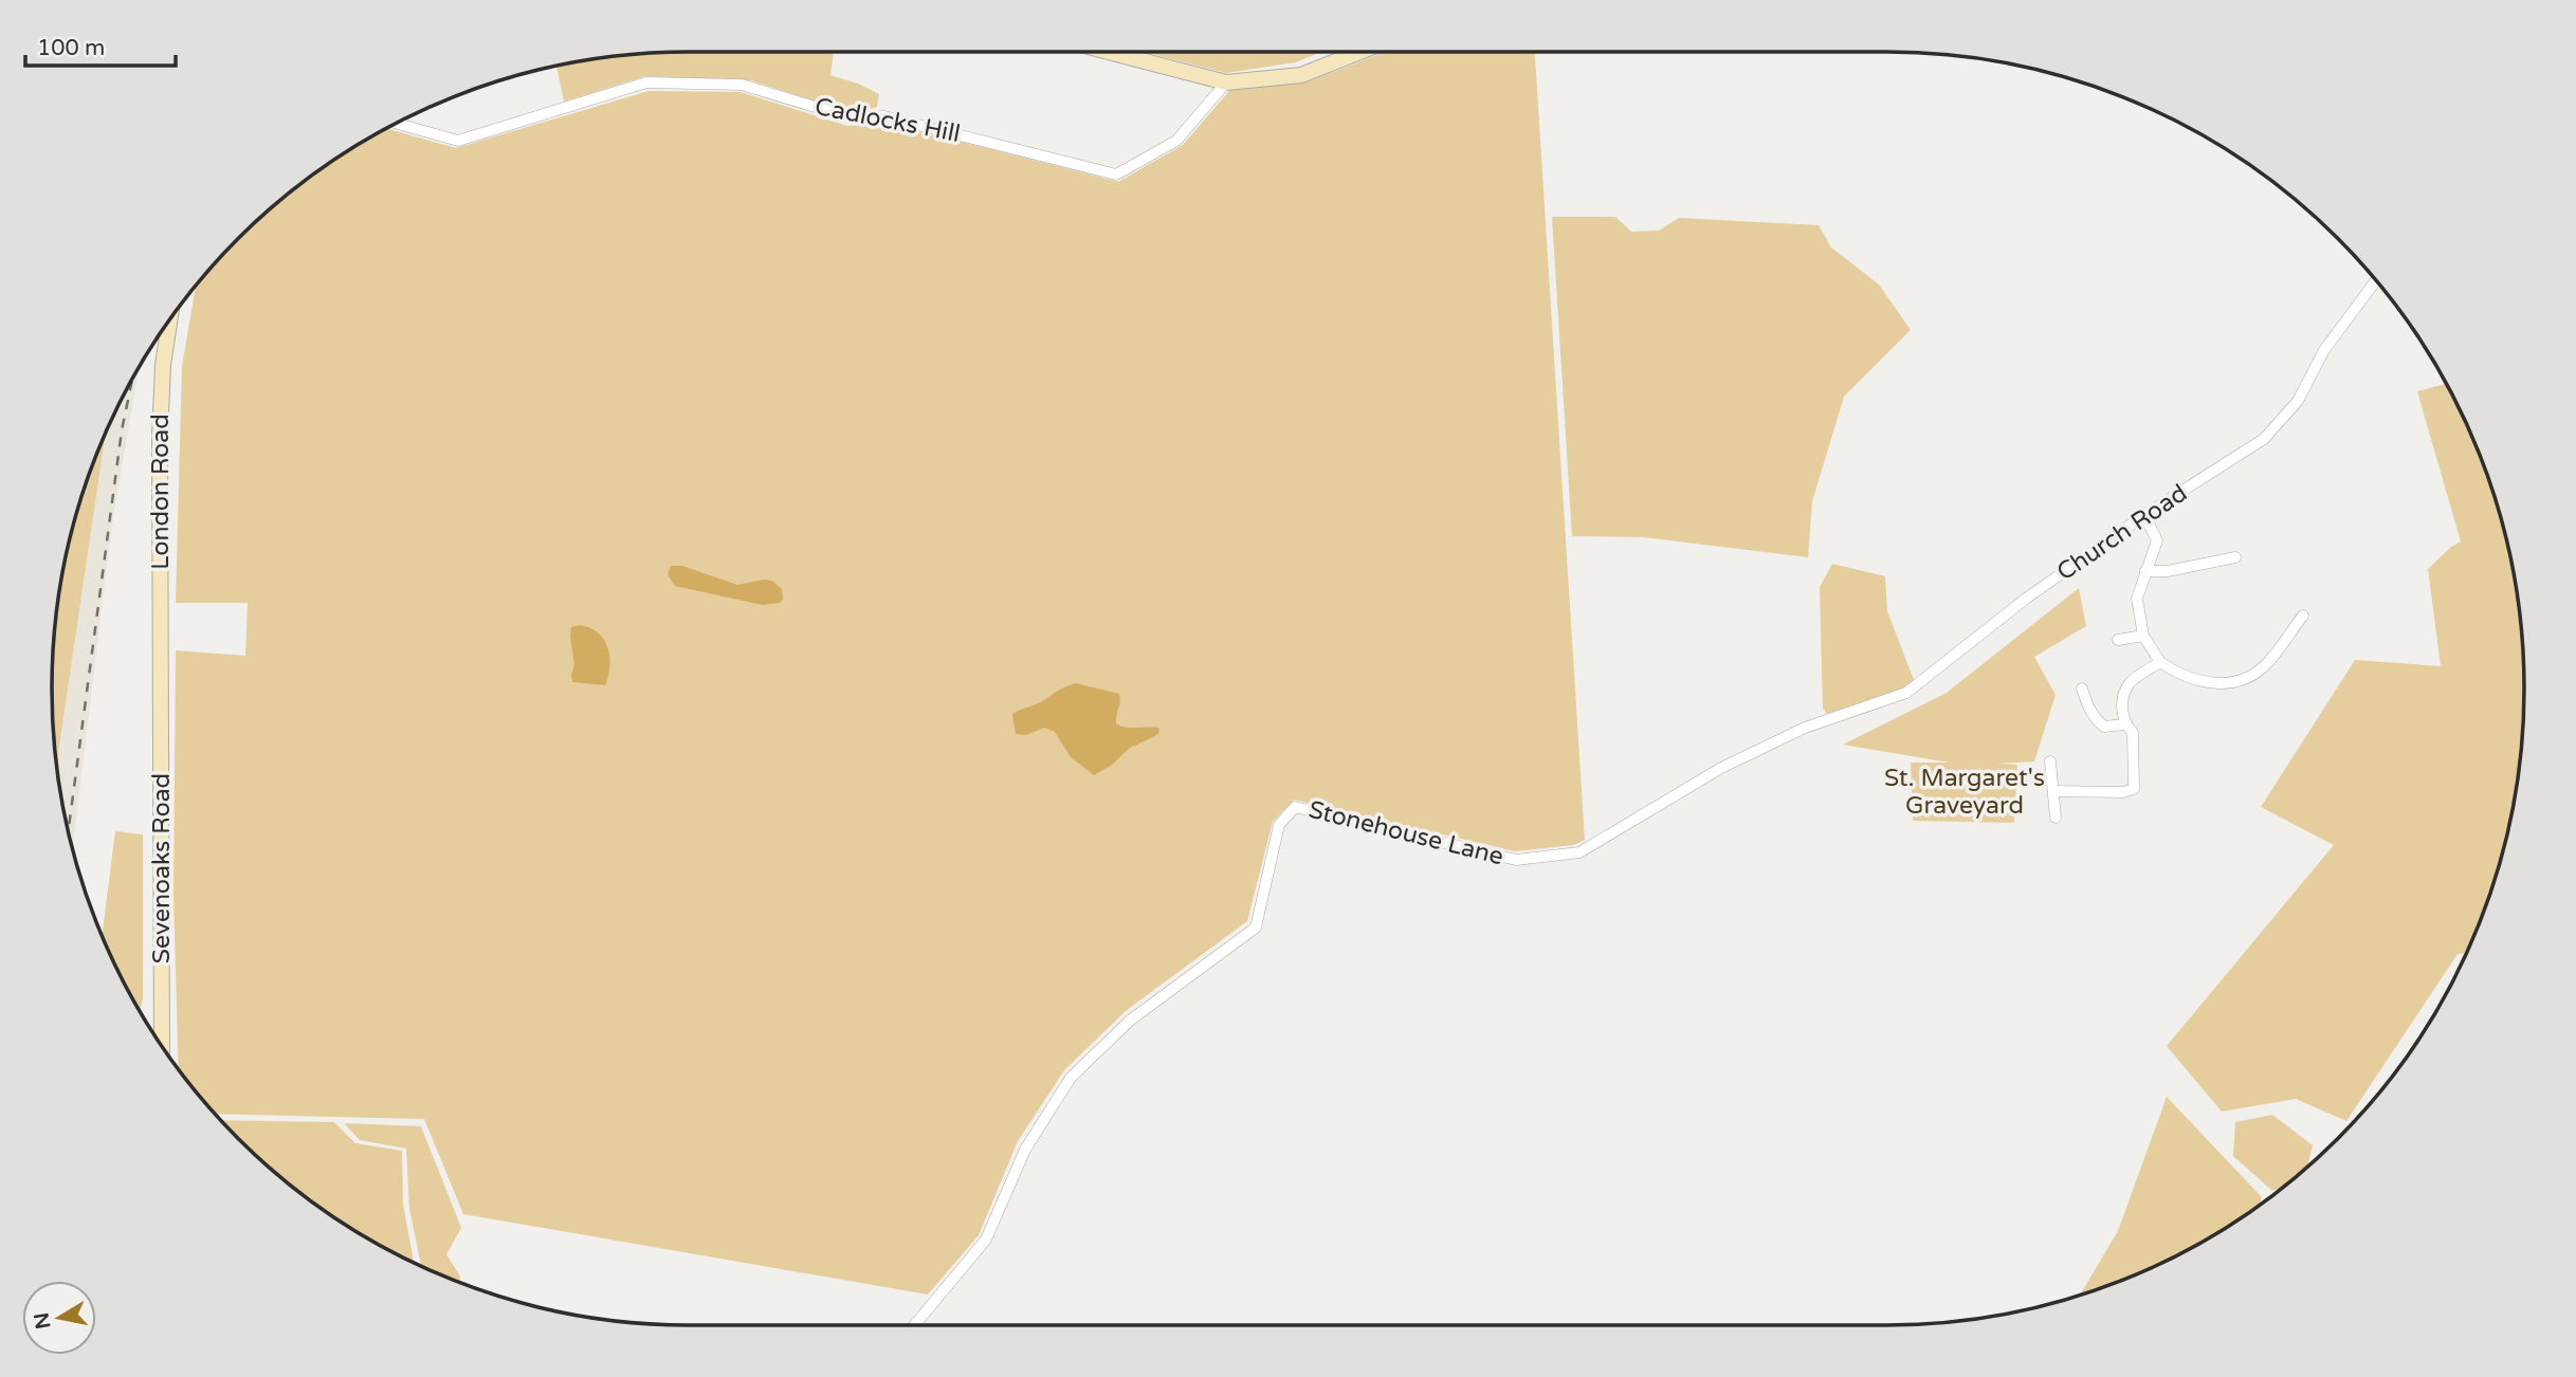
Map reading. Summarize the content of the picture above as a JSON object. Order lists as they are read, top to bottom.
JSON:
{
  "streets": {
    "street": [
      "Cadlocks Hill",
      "London Road",
      "Church Road",
      "Stonehouse Lane",
      "Sevenoaks Road"
    ]
  },
  "crossings": [
    ["London Road", "Sevenoaks Road"],
    ["Church Road", "Stonehouse Lane"]
  ],
  "parks": ["St. Margaret's Graveyard"],
  "scale_bar": "100 m",
  "north": "left"
}
